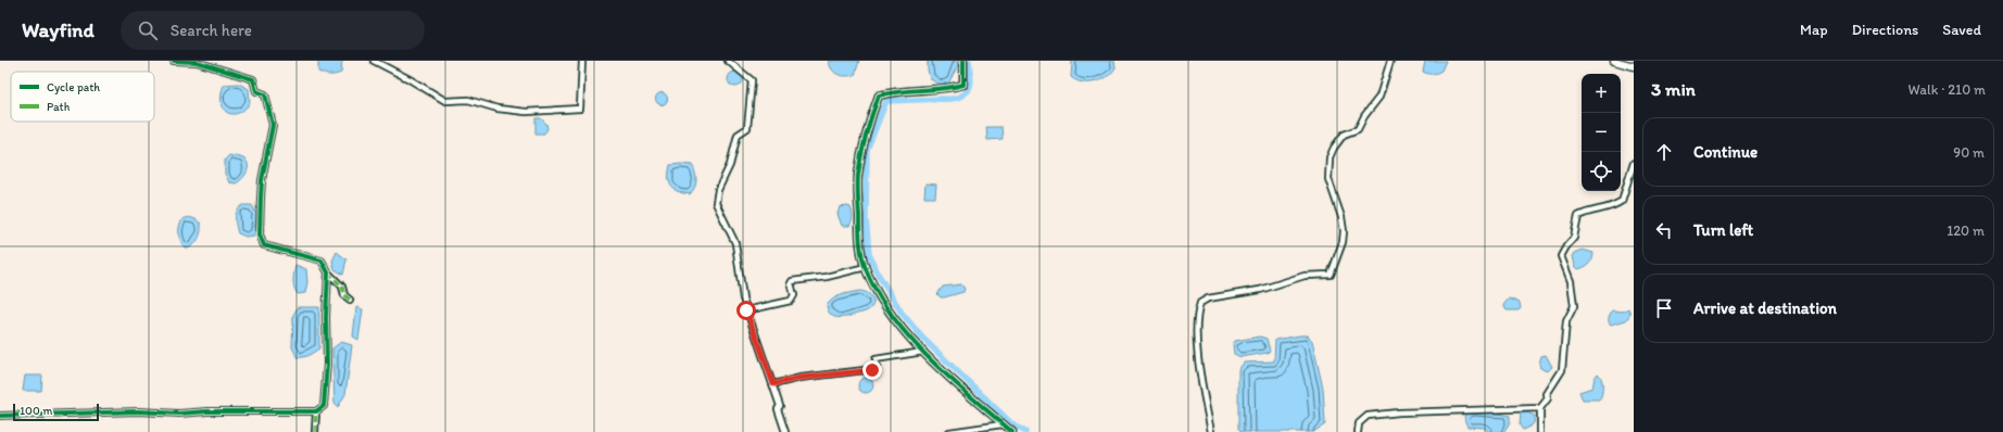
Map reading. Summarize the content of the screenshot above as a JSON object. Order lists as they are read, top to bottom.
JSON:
{
  "legend": ["Cycle path", "Path"],
  "scale_bar": "100 m",
  "page": {
    "header": "Wayfind",
    "search": "Search here",
    "nav": ["Map", "Directions", "Saved"],
    "heading": ["3 min", "Walk · 210 m"],
    "map_buttons": ["+", "−"],
    "list": [
      ["Continue", "90 m"],
      ["Turn left", "120 m"],
      "Arrive at destination"
    ],
    "scale": "100 m"
  }
}
